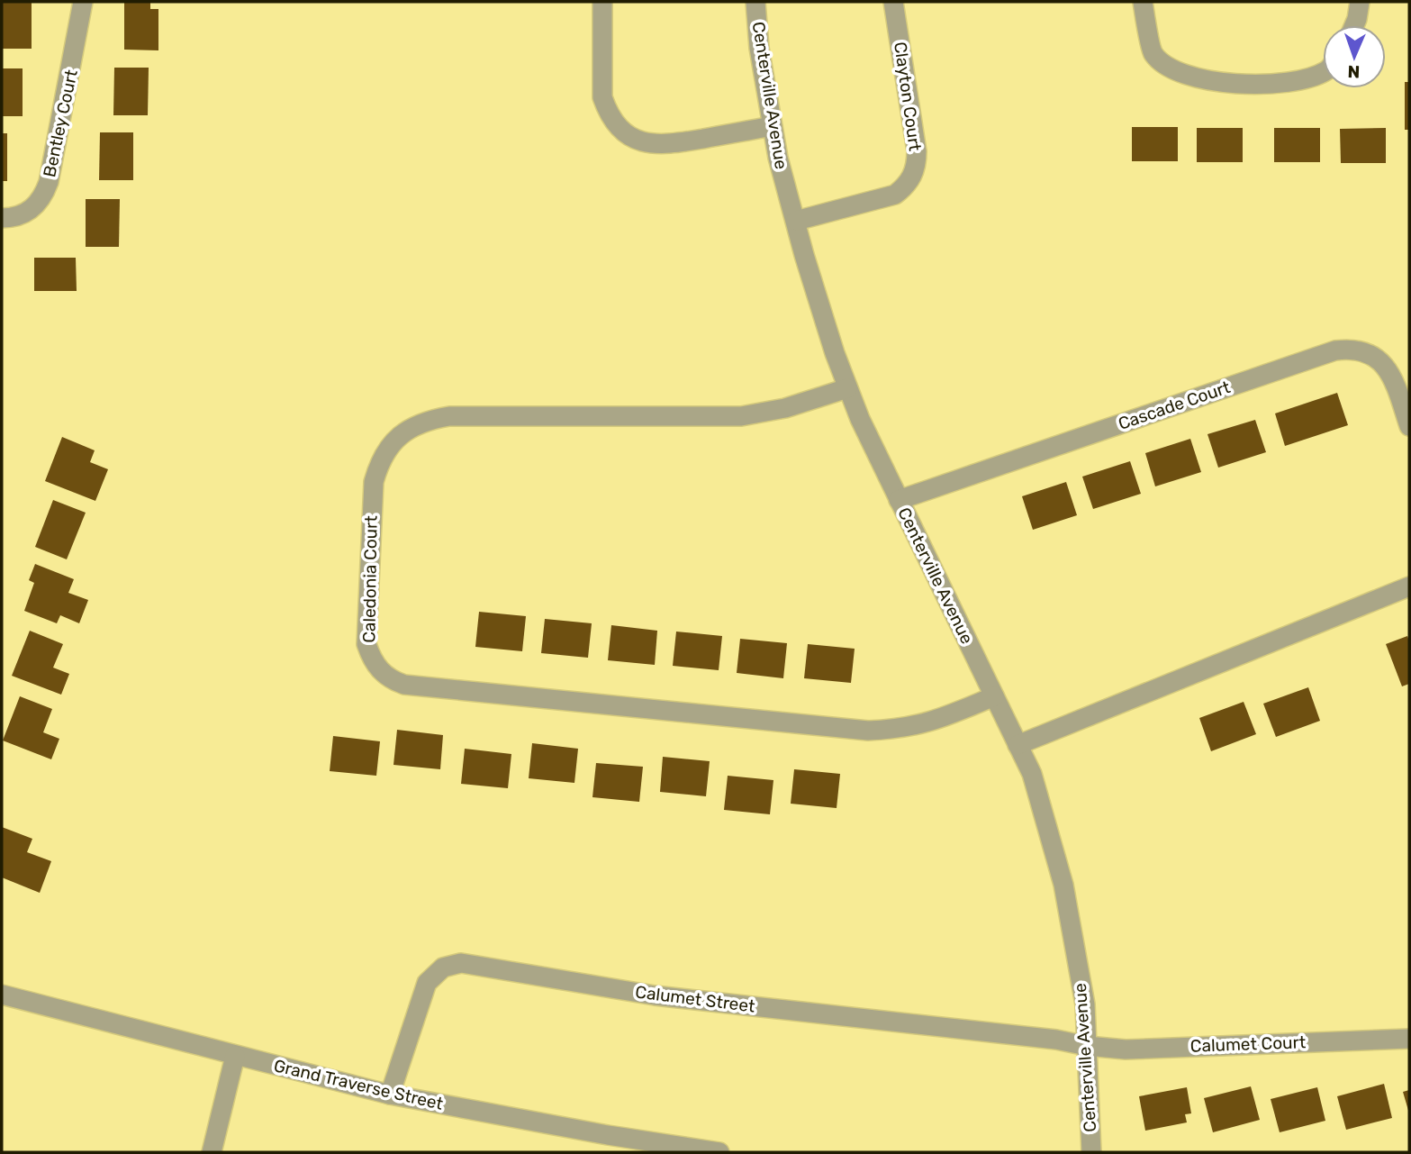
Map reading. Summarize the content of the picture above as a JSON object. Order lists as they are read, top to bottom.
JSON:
{
  "streets": {
    "street": [
      "Centerville Avenue",
      "Clayton Court",
      "Bentley Court",
      "Cascade Court",
      "Caledonia Court",
      "Calumet Street",
      "Calumet Court",
      "Grand Traverse Street"
    ]
  },
  "crossings": [
    ["Centerville Avenue", "Clayton Court"],
    ["Centerville Avenue", "Cascade Court"],
    ["Centerville Avenue", "Caledonia Court"],
    ["Centerville Avenue", "Calumet Street"],
    ["Centerville Avenue", "Calumet Court"],
    ["Calumet Street", "Calumet Court"],
    ["Calumet Street", "Grand Traverse Street"]
  ],
  "north": "bottom"
}
